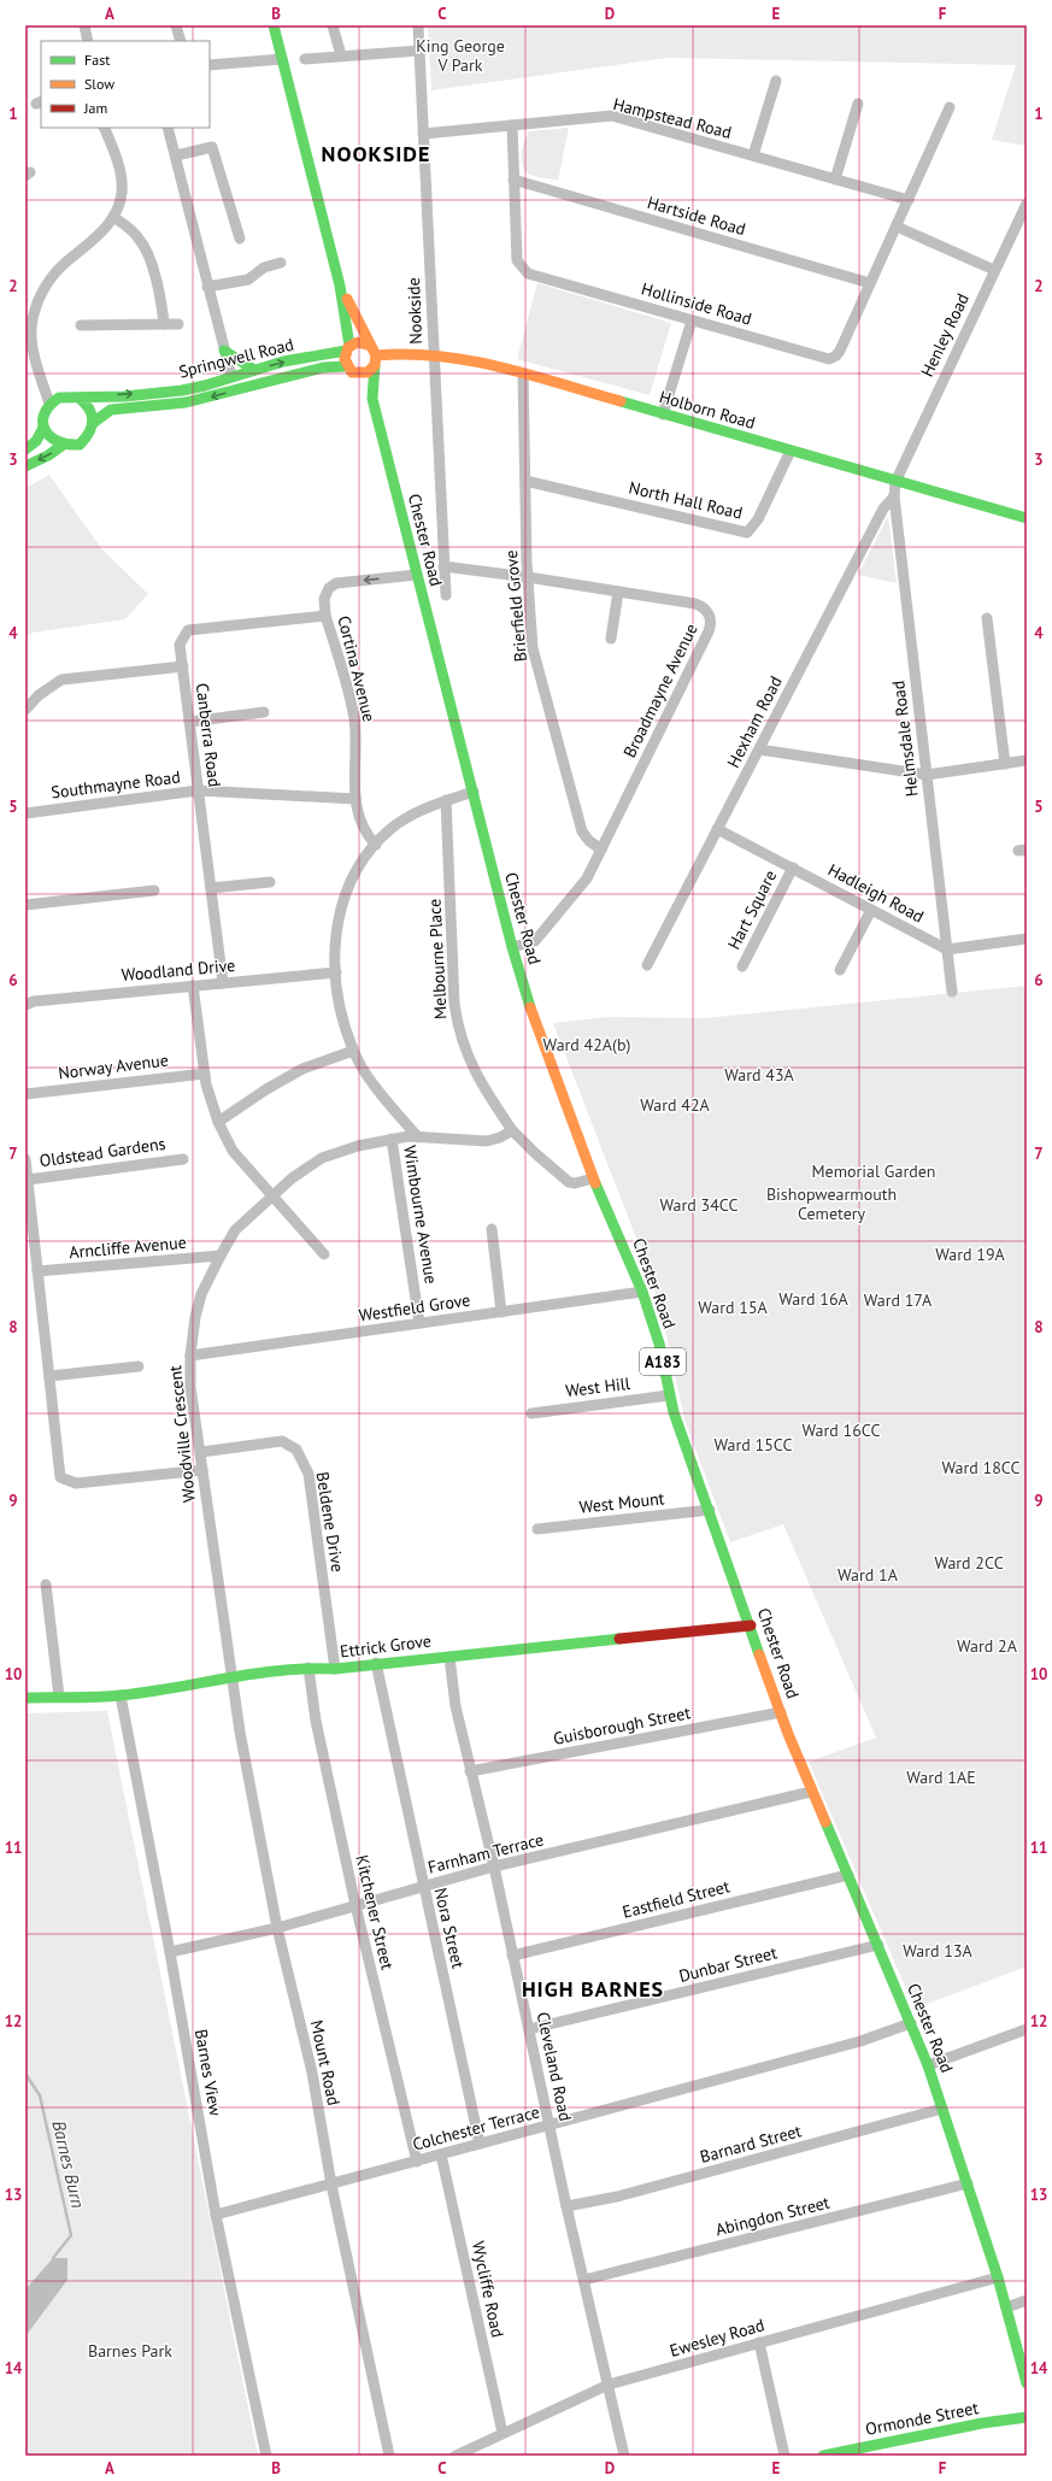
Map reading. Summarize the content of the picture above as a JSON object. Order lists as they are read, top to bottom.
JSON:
{
  "streets": {
    "main road": [
      "Springwell Road",
      "Holborn Road",
      "Chester Road",
      "A183",
      "Ettrick Grove",
      "Ormonde Street"
    ],
    "street": [
      "Hampstead Road",
      "Hartside Road",
      "Hollinside Road",
      "Nookside",
      "Henley Road",
      "North Hall Road",
      "Brierfield Grove",
      "Cortina Avenue",
      "Broadmayne Avenue",
      "Hexham Road",
      "Canberra Road",
      "Helmsdale Road",
      "Southmayne Road",
      "Hadleigh Road",
      "Hart Square",
      "Melbourne Place",
      "Woodland Drive",
      "Norway Avenue",
      "Oldstead Gardens",
      "Wimbourne Avenue",
      "Arncliffe Avenue",
      "Westfield Grove",
      "West Hill",
      "Woodville Crescent",
      "West Mount",
      "Beldene Drive",
      "Guisborough Street",
      "Farnham Terrace",
      "Eastfield Street",
      "Kitchener Street",
      "Nora Street",
      "Dunbar Street",
      "Mount Road",
      "Cleveland Road",
      "Barnes View",
      "Colchester Terrace",
      "Barnard Street",
      "Abingdon Street",
      "Wycliffe Road",
      "Ewesley Road"
    ]
  },
  "crossings": [
    ["Hampstead Road", "Hollinside Road"],
    ["Hampstead Road", "Nookside"],
    ["Hartside Road", "Hollinside Road"],
    ["Nookside", "Holborn Road"],
    ["Nookside", "Broadmayne Avenue"],
    ["Henley Road", "Holborn Road"],
    ["Henley Road", "Helmsdale Road"],
    ["Springwell Road", "Holborn Road"],
    ["Springwell Road", "Chester Road"],
    ["Springwell Road", "A183"],
    ["Holborn Road", "North Hall Road"],
    ["Holborn Road", "Chester Road"],
    ["Holborn Road", "Brierfield Grove"],
    ["Holborn Road", "Helmsdale Road"],
    ["Holborn Road", "A183"],
    ["North Hall Road", "Brierfield Grove"],
    ["Chester Road", "Cortina Avenue"],
    ["Chester Road", "Broadmayne Avenue"],
    ["Chester Road", "Westfield Grove"],
    ["Chester Road", "A183"],
    ["Chester Road", "West Hill"],
    ["Chester Road", "West Mount"],
    ["Chester Road", "Ettrick Grove"],
    ["Chester Road", "Guisborough Street"],
    ["Chester Road", "Farnham Terrace"],
    ["Chester Road", "Eastfield Street"],
    ["Chester Road", "Dunbar Street"],
    ["Chester Road", "Colchester Terrace"],
    ["Chester Road", "Barnard Street"],
    ["Chester Road", "Abingdon Street"],
    ["Chester Road", "Ewesley Road"],
    ["Brierfield Grove", "Broadmayne Avenue"],
    ["Cortina Avenue", "Canberra Road"],
    ["Cortina Avenue", "Southmayne Road"],
    ["Hexham Road", "Helmsdale Road"],
    ["Hexham Road", "Hadleigh Road"],
    ["Canberra Road", "Southmayne Road"],
    ["Canberra Road", "Woodland Drive"],
    ["Helmsdale Road", "Hadleigh Road"],
    ["Hadleigh Road", "Hart Square"],
    ["Melbourne Place", "Woodville Crescent"],
    ["Wimbourne Avenue", "Westfield Grove"],
    ["Wimbourne Avenue", "Woodville Crescent"],
    ["Arncliffe Avenue", "Woodville Crescent"],
    ["Westfield Grove", "Woodville Crescent"],
    ["Woodville Crescent", "Beldene Drive"],
    ["Woodville Crescent", "Ettrick Grove"],
    ["Woodville Crescent", "Mount Road"],
    ["Beldene Drive", "Ettrick Grove"],
    ["Ettrick Grove", "Kitchener Street"],
    ["Ettrick Grove", "Nora Street"],
    ["Ettrick Grove", "Mount Road"],
    ["Ettrick Grove", "Cleveland Road"],
    ["Ettrick Grove", "Barnes View"],
    ["Guisborough Street", "Cleveland Road"],
    ["Farnham Terrace", "Kitchener Street"],
    ["Farnham Terrace", "Nora Street"],
    ["Farnham Terrace", "Mount Road"],
    ["Farnham Terrace", "Cleveland Road"],
    ["Farnham Terrace", "Barnes View"],
    ["Eastfield Street", "Cleveland Road"],
    ["Kitchener Street", "Colchester Terrace"],
    ["Nora Street", "Colchester Terrace"],
    ["Dunbar Street", "Cleveland Road"],
    ["Mount Road", "Colchester Terrace"],
    ["Cleveland Road", "Colchester Terrace"],
    ["Cleveland Road", "Barnard Street"],
    ["Cleveland Road", "Abingdon Street"],
    ["Cleveland Road", "Ewesley Road"],
    ["Barnes View", "Colchester Terrace"],
    ["Colchester Terrace", "Wycliffe Road"],
    ["Wycliffe Road", "Ewesley Road"]
  ],
  "districts": ["NOOKSIDE", "HIGH BARNES"],
  "water": ["Barnes Burn"],
  "parks": [
    "King George V Park",
    "Ward 42A(b)",
    "Ward 43A",
    "Ward 42A",
    "Memorial Garden",
    "Bishopwearmouth Cemetery",
    "Ward 34CC",
    "Ward 19A",
    "Ward 16A",
    "Ward 17A",
    "Ward 15A",
    "Ward 16CC",
    "Ward 15CC",
    "Ward 18CC",
    "Ward 2CC",
    "Ward 1A",
    "Ward 2A",
    "Ward 1AE",
    "Ward 13A",
    "Barnes Park"
  ],
  "legend": ["Fast", "Slow", "Jam"],
  "grid": {
    "columns": [
      "A",
      "B",
      "C",
      "D",
      "E",
      "F"
    ],
    "rows": [
      "1",
      "2",
      "3",
      "4",
      "5",
      "6",
      "7",
      "8",
      "9",
      "10",
      "11",
      "12",
      "13",
      "14"
    ]
  }
}
